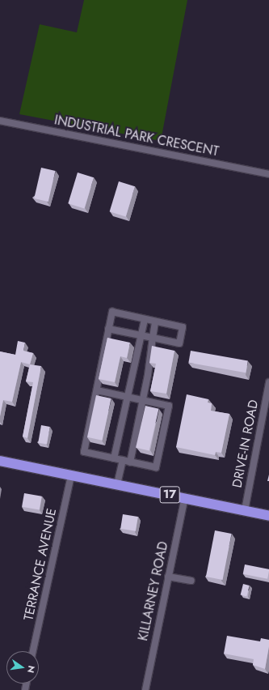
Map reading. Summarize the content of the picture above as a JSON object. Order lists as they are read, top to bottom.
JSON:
{
  "streets": {
    "highway": ["17"],
    "street": [
      "INDUSTRIAL PARK CRESCENT",
      "DRIVE-IN ROAD",
      "TERRANCE AVENUE",
      "KILLARNEY ROAD"
    ]
  },
  "crossings": [
    ["DRIVE-IN ROAD", "17"],
    ["17", "TERRANCE AVENUE"],
    ["17", "KILLARNEY ROAD"]
  ],
  "north": "right"
}
